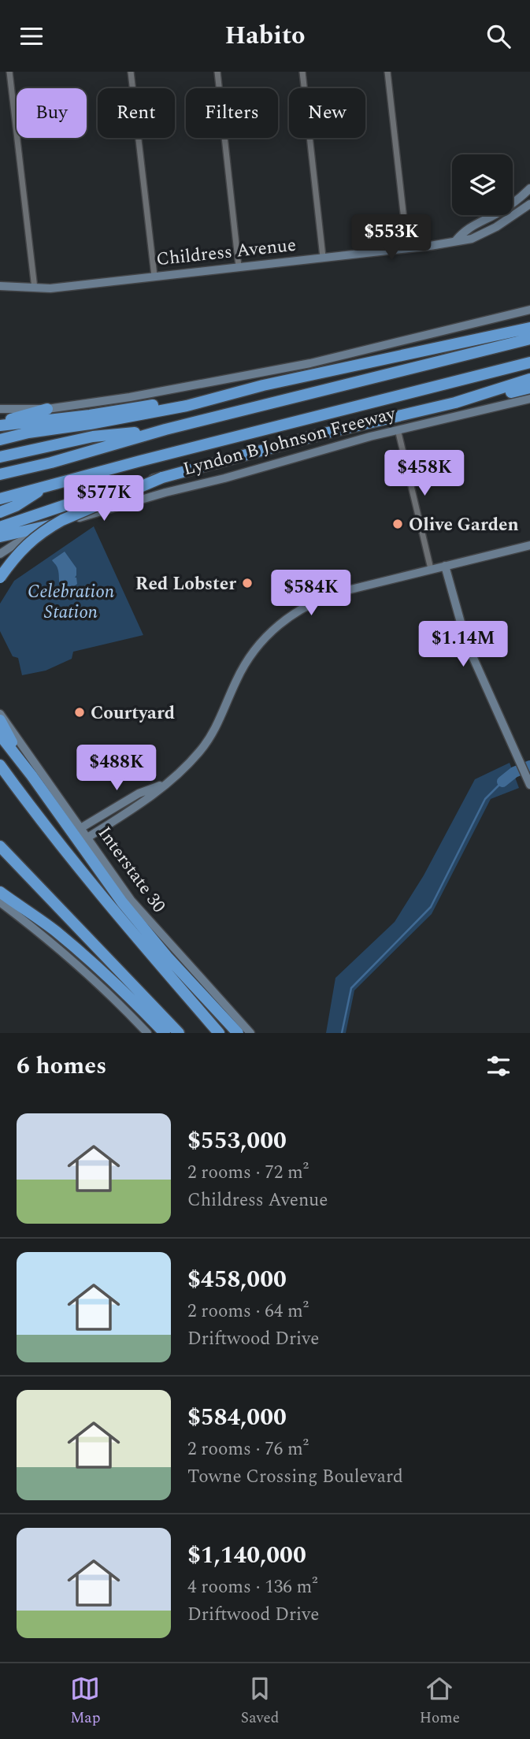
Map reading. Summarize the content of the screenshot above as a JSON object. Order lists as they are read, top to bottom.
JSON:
{
  "streets": {
    "highway": ["Lyndon B Johnson Freeway"],
    "main road": ["Childress Avenue", "Interstate 30"]
  },
  "parks": ["Celebration Station"],
  "places": ["Olive Garden", "Red Lobster", "Courtyard"],
  "page": {
    "header": "Habito",
    "chip": [
      "Buy",
      "Rent",
      "Filters",
      "New"
    ],
    "price": [
      "$553K",
      "$458K",
      "$577K",
      "$584K",
      "$1.14M",
      "$488K"
    ],
    "heading": "6 homes",
    "list": [
      {
        "name": "$553,000",
        "note": "2 rooms · 72 m² · Childress Avenue"
      },
      {
        "name": "$458,000",
        "note": "2 rooms · 64 m² · Driftwood Drive"
      },
      {
        "name": "$584,000",
        "note": "2 rooms · 76 m² · Towne Crossing Boulevard"
      },
      {
        "name": "$1,140,000",
        "note": "4 rooms · 136 m² · Driftwood Drive"
      }
    ],
    "tabs": ["Map", "Saved", "Home"]
  }
}
